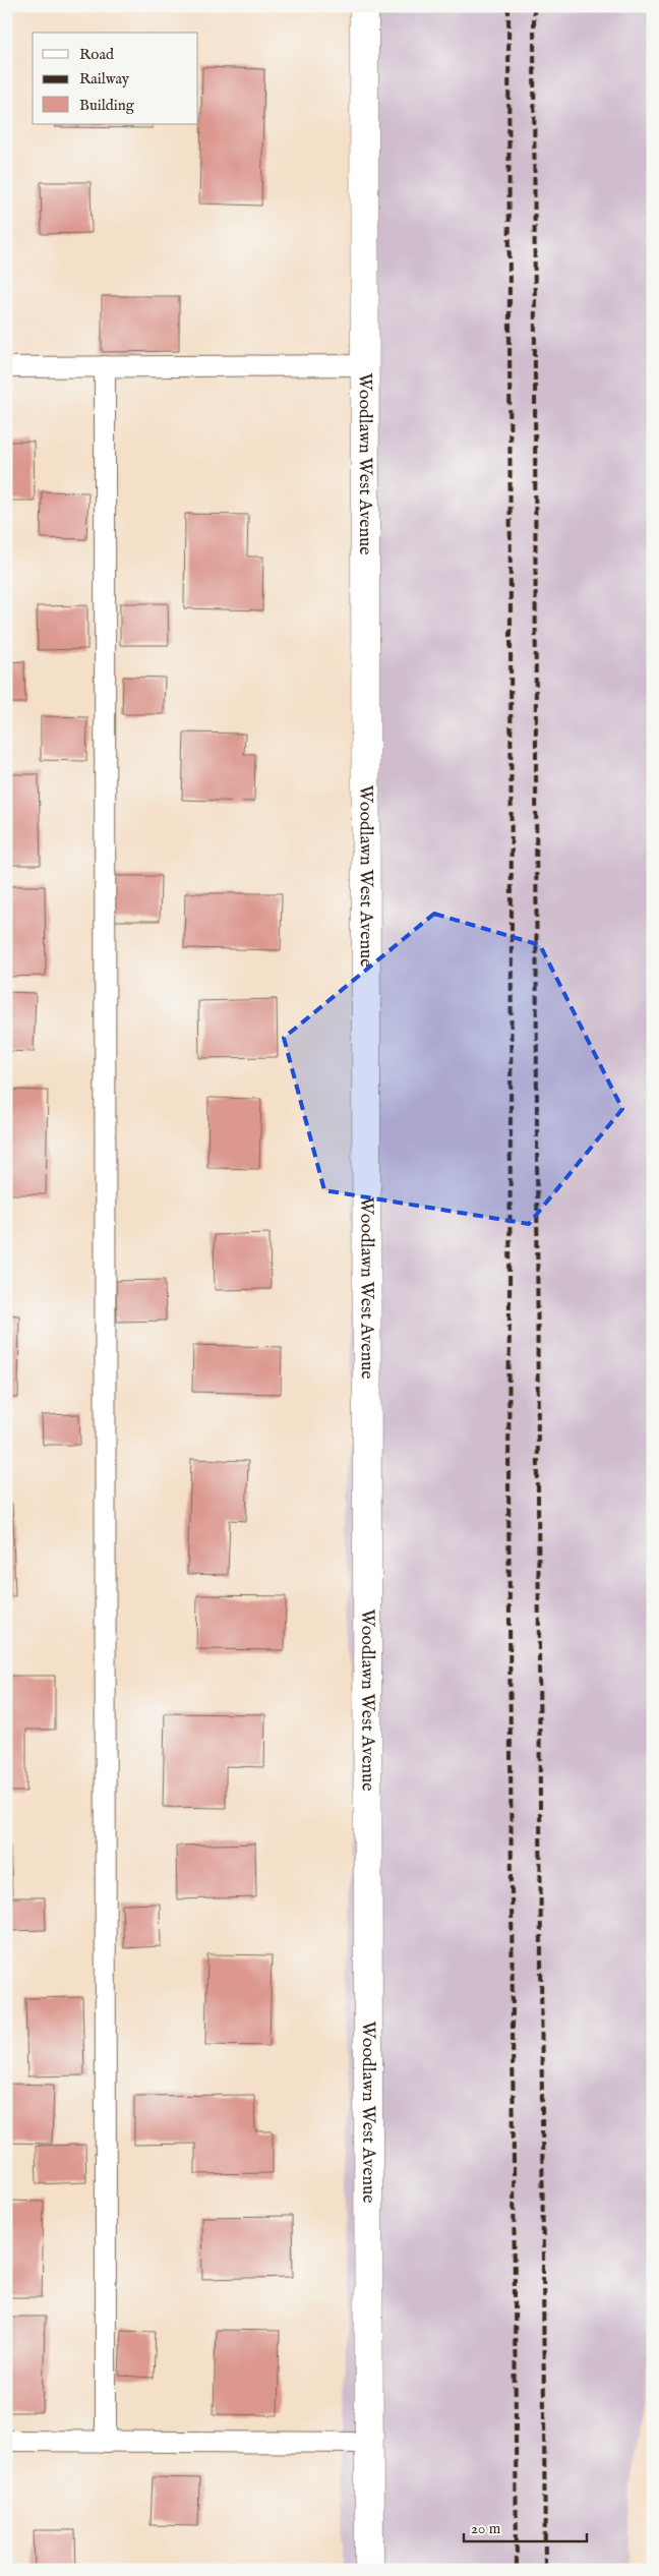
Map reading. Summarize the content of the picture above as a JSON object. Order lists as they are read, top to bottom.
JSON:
{
  "streets": {
    "street": ["Woodlawn West Avenue"]
  },
  "legend": ["Road", "Railway", "Building"],
  "scale_bar": "20 m"
}
